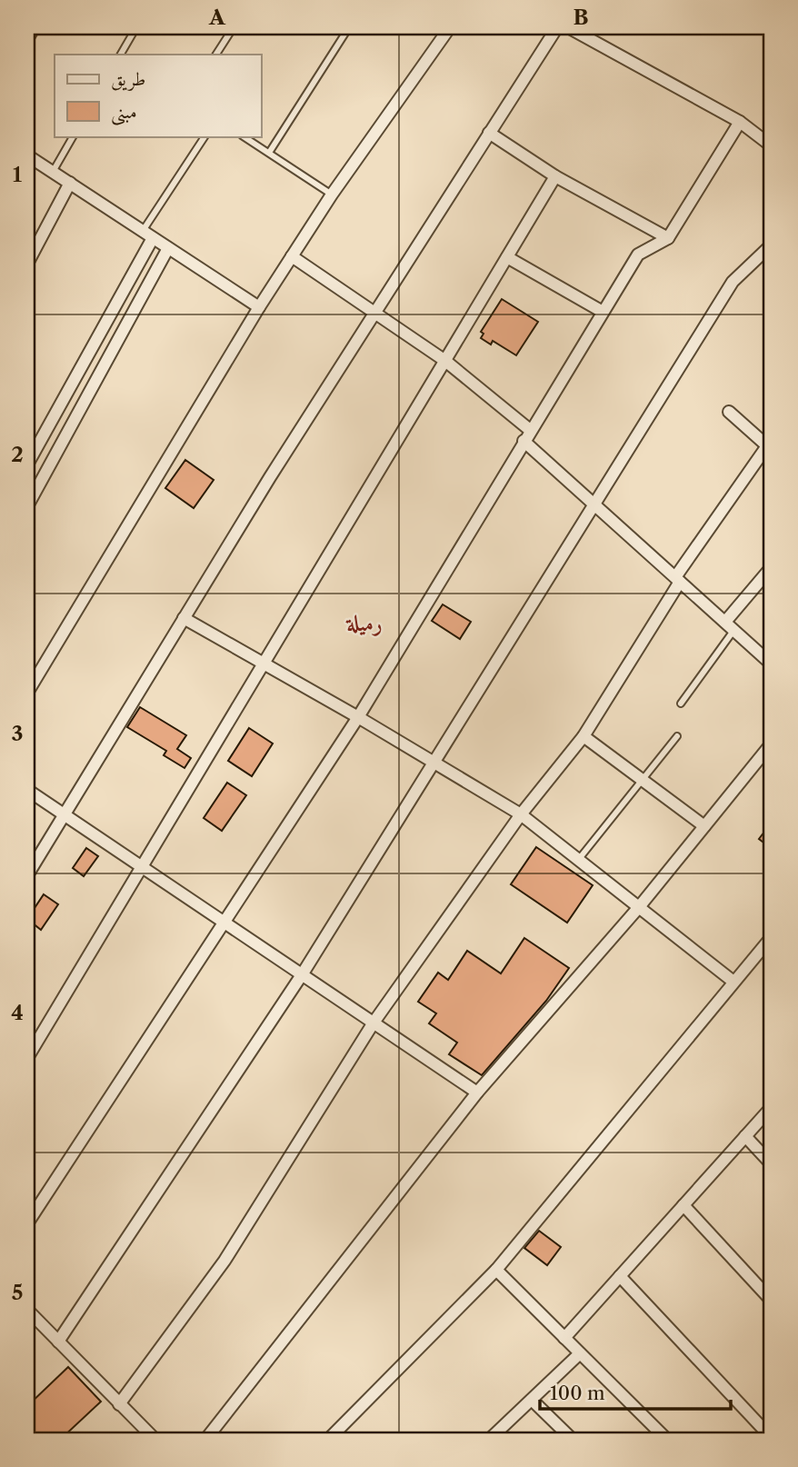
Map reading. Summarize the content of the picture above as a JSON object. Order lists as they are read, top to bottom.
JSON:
{
  "districts": ["رميلة"],
  "legend": ["طريق", "مبنى"],
  "scale_bar": "100 m",
  "grid": {
    "columns": ["A", "B"],
    "rows": [
      "1",
      "2",
      "3",
      "4",
      "5"
    ]
  }
}
